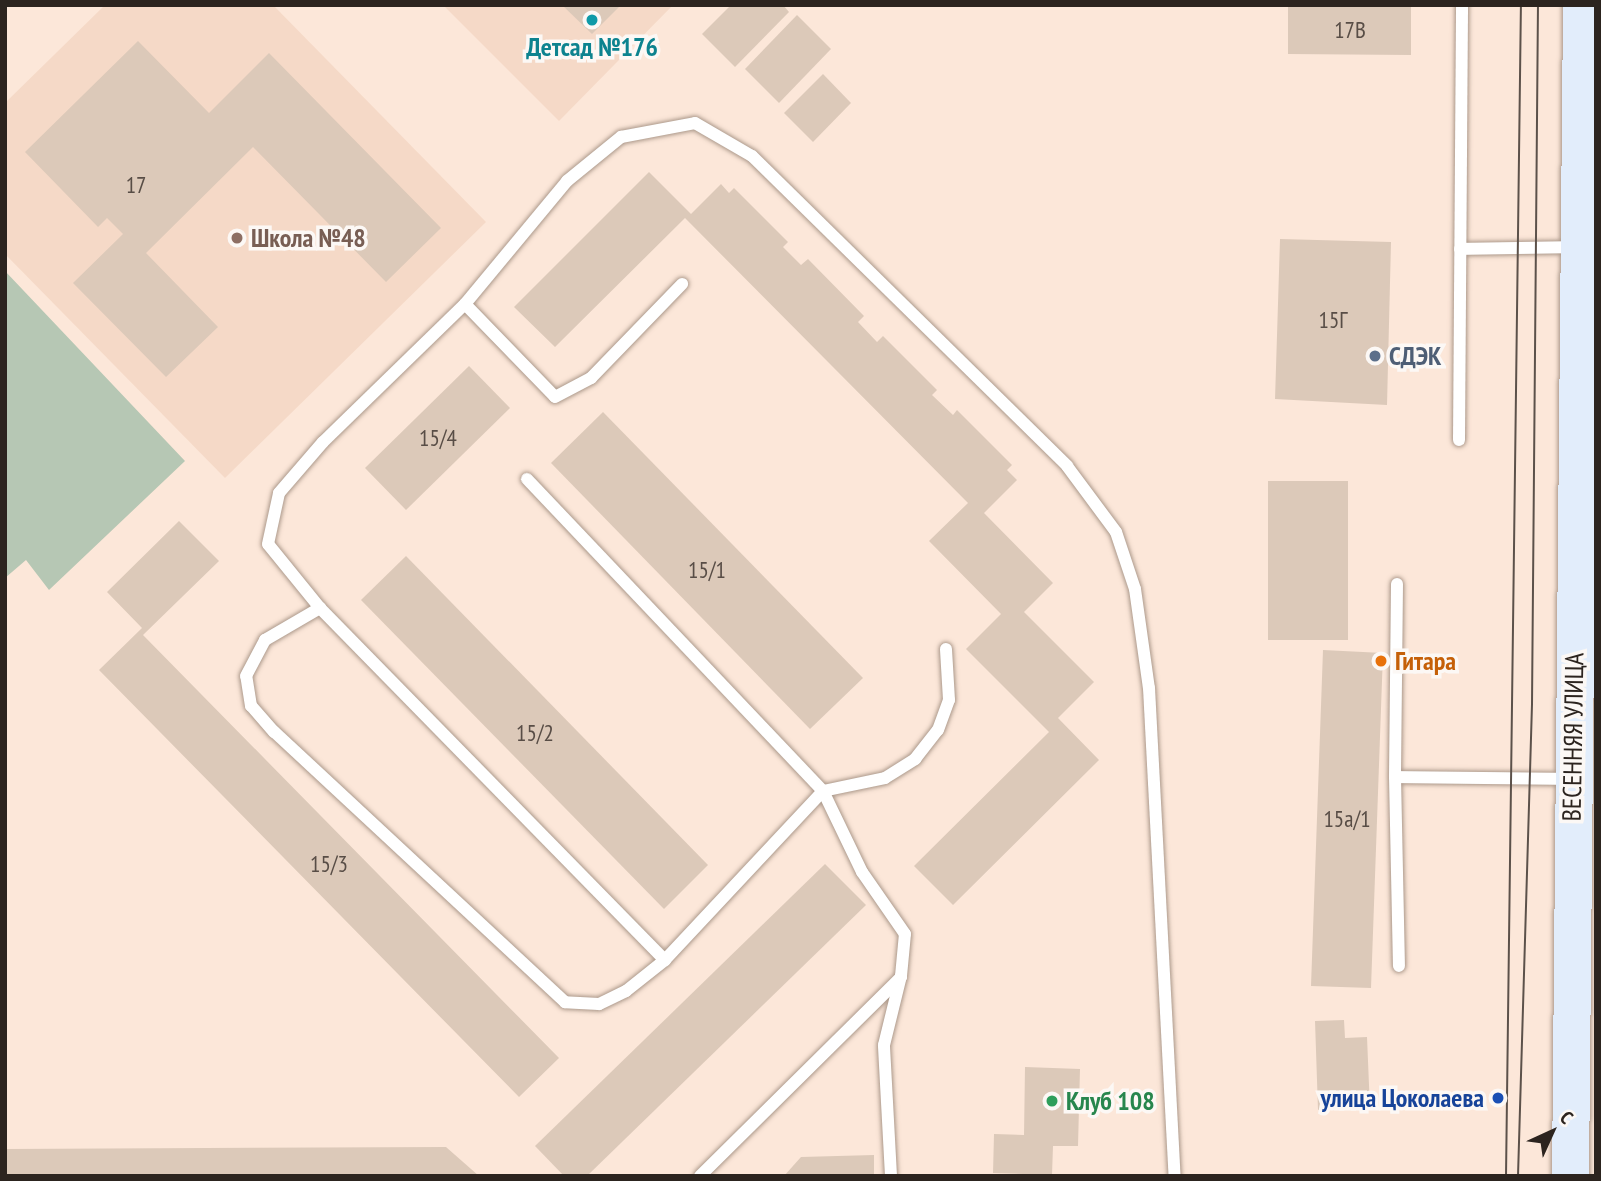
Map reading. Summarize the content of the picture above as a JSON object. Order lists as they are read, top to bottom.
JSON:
{
  "streets": {
    "street": ["ВЕСЕННЯЯ УЛИЦА"]
  },
  "places": [
    "Детсад №176",
    "Школа №48",
    "СДЭК",
    "Гитара",
    "улица Цоколаева",
    "Клуб 108"
  ],
  "house_numbers": [
    "17В",
    "17",
    "15Г",
    "15/4",
    "15/1",
    "15/2",
    "15а/1",
    "15/3"
  ],
  "north": "top right"
}
